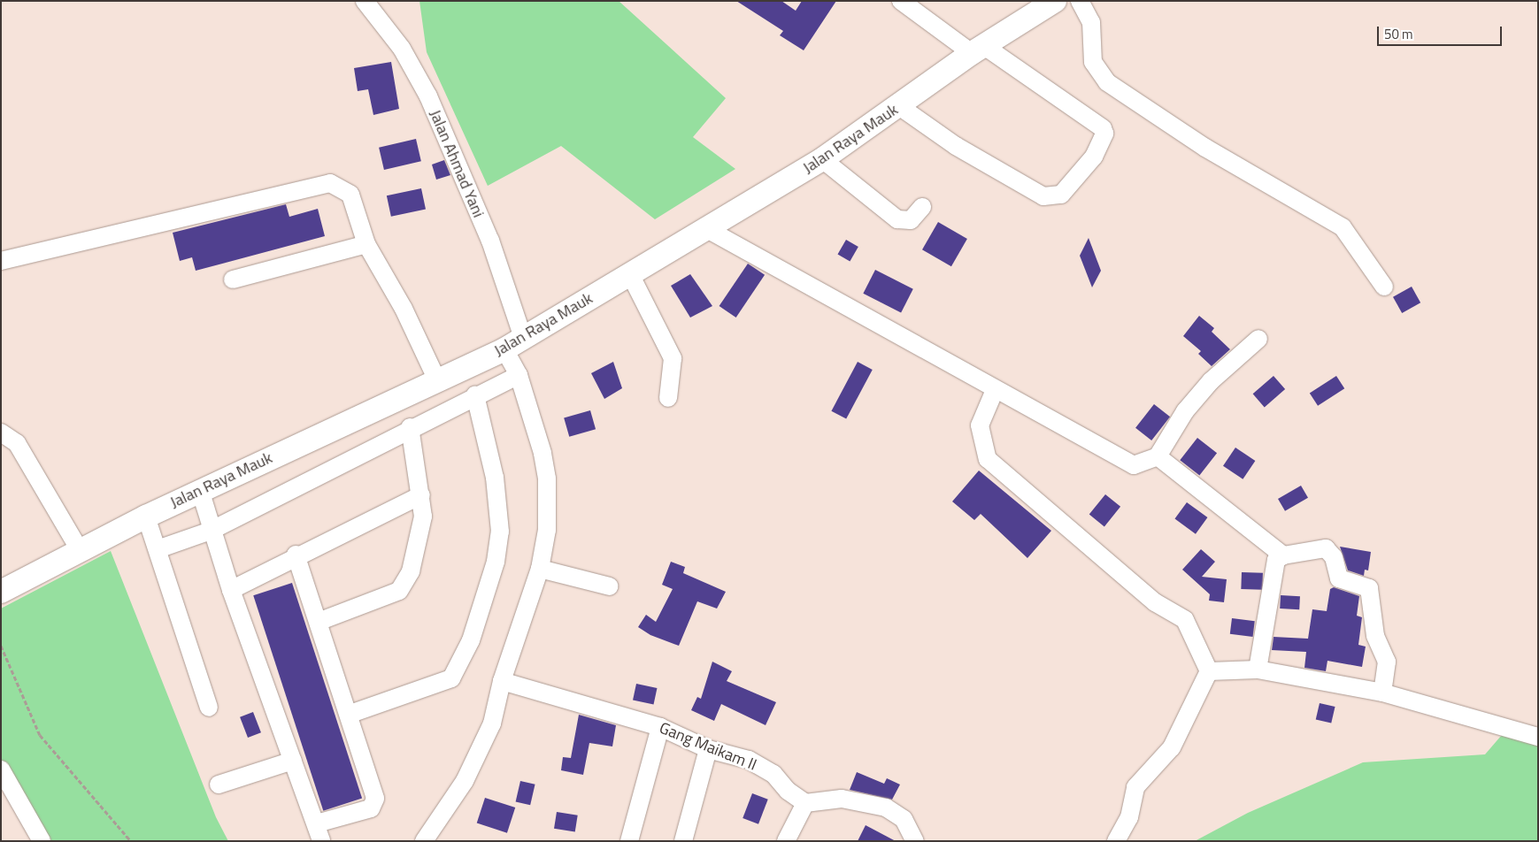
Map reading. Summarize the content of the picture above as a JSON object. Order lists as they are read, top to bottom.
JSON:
{
  "streets": {
    "main road": ["Jalan Raya Mauk"],
    "street": ["Jalan Ahmad Yani", "Gang Maikam II"]
  },
  "crossings": [
    ["Jalan Raya Mauk", "Jalan Ahmad Yani"],
    ["Jalan Ahmad Yani", "Gang Maikam II"]
  ],
  "scale_bar": "50 m"
}
